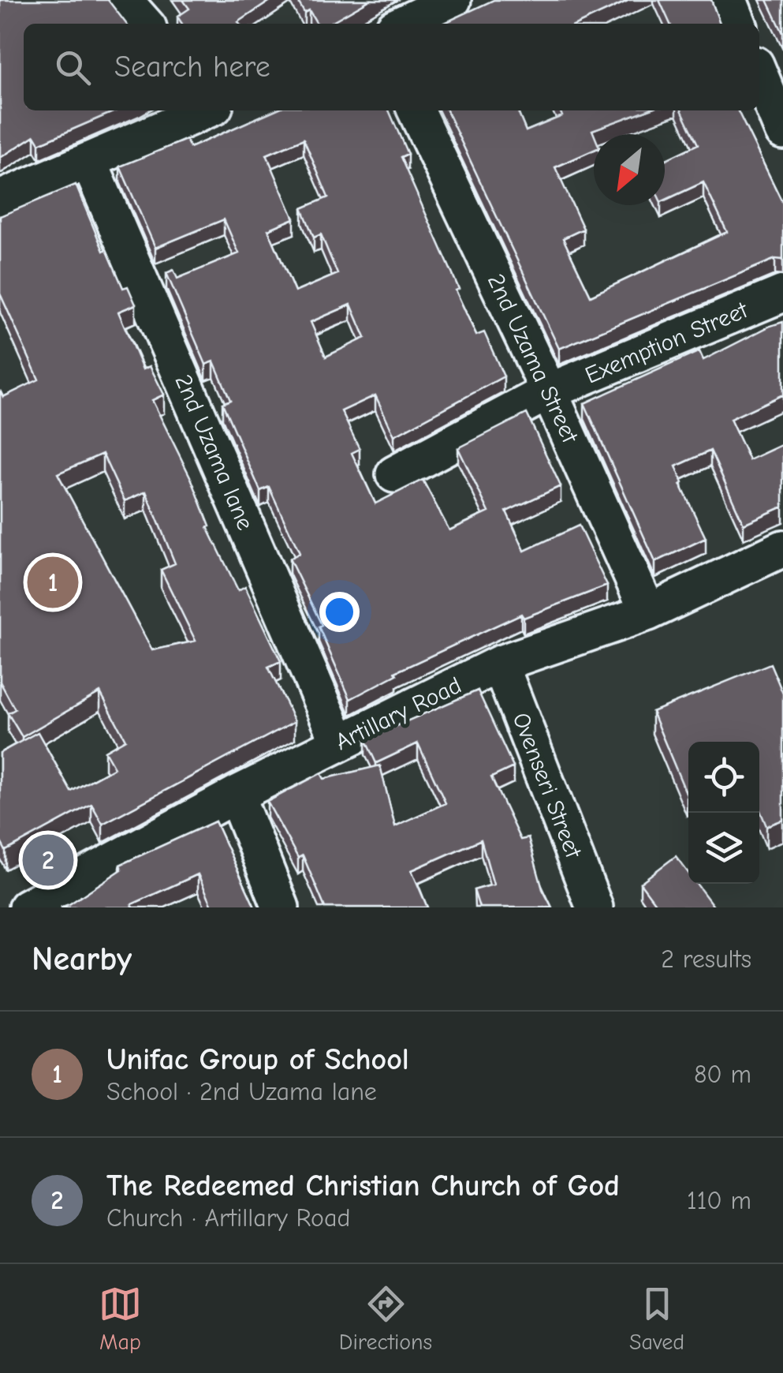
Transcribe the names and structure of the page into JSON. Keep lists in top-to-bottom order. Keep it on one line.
{"streets":{"street":["Exemption Street","2nd Uzama Street","2nd Uzama lane","Artillary Road","Ovenseri Street"]},"crossings":[["Exemption Street","2nd Uzama Street"],["2nd Uzama Street","Artillary Road"],["2nd Uzama lane","Artillary Road"],["Artillary Road","Ovenseri Street"]],"north":"bottom left","page":{"search":"Search here","pins":["1","2"],"heading":["Nearby","2 results"],"list":[{"mark":"1","name":"Unifac Group of School","note":"School · 2nd Uzama lane","value":"80 m"},{"mark":"2","name":"The Redeemed Christian Church of God","note":"Church · Artillary Road","value":"110 m"}],"nav":["Map","Directions","Saved"]}}
